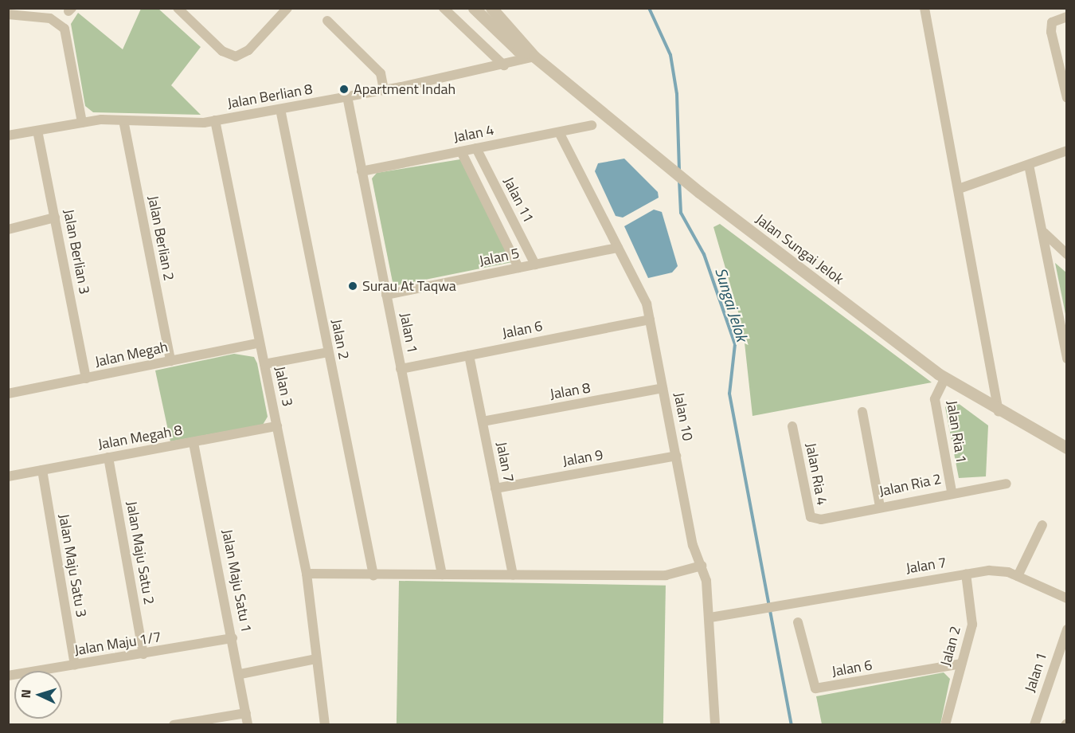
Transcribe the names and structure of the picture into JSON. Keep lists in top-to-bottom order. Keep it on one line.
{"streets":{"street":["Jalan Berlian 8","Jalan 4","Jalan 11","Jalan Berlian 2","Jalan Sungai Jelok","Jalan Berlian 3","Jalan 5","Jalan 6","Jalan 1","Jalan 2","Jalan Megah","Jalan 3","Jalan 8","Jalan 10","Jalan Ria 1","Jalan Megah 8","Jalan 9","Jalan 7","Jalan Ria 4","Jalan Ria 2","Jalan Maju Satu 2","Jalan Maju Satu 3","Jalan Maju Satu 1","Jalan Maju 1/7"]},"crossings":[["Jalan Berlian 8","Jalan Berlian 2"],["Jalan Berlian 8","Jalan Sungai Jelok"],["Jalan Berlian 8","Jalan Berlian 3"],["Jalan Berlian 8","Jalan 1"],["Jalan Berlian 8","Jalan 2"],["Jalan Berlian 8","Jalan 3"],["Jalan 4","Jalan 11"],["Jalan 4","Jalan 1"],["Jalan 4","Jalan 10"],["Jalan 11","Jalan 5"],["Jalan Berlian 2","Jalan Megah"],["Jalan Sungai Jelok","Jalan Ria 1"],["Jalan Berlian 3","Jalan Megah"],["Jalan 5","Jalan 1"],["Jalan 5","Jalan 10"],["Jalan 6","Jalan 1"],["Jalan 6","Jalan 2"],["Jalan 6","Jalan 10"],["Jalan 6","Jalan 7"],["Jalan 2","Jalan 7"],["Jalan Megah","Jalan 3"],["Jalan 3","Jalan Megah 8"],["Jalan 8","Jalan 10"],["Jalan 8","Jalan 7"],["Jalan 10","Jalan 9"],["Jalan 10","Jalan 7"],["Jalan Ria 1","Jalan Ria 2"],["Jalan Megah 8","Jalan Maju Satu 2"],["Jalan Megah 8","Jalan Maju Satu 3"],["Jalan Megah 8","Jalan Maju Satu 1"],["Jalan 9","Jalan 7"],["Jalan Ria 4","Jalan Ria 2"],["Jalan Maju Satu 2","Jalan Maju 1/7"],["Jalan Maju Satu 3","Jalan Maju 1/7"],["Jalan Maju Satu 1","Jalan Maju 1/7"]],"water":["Sungai Jelok"],"places":["Apartment Indah","Surau At Taqwa"],"north":"left"}
